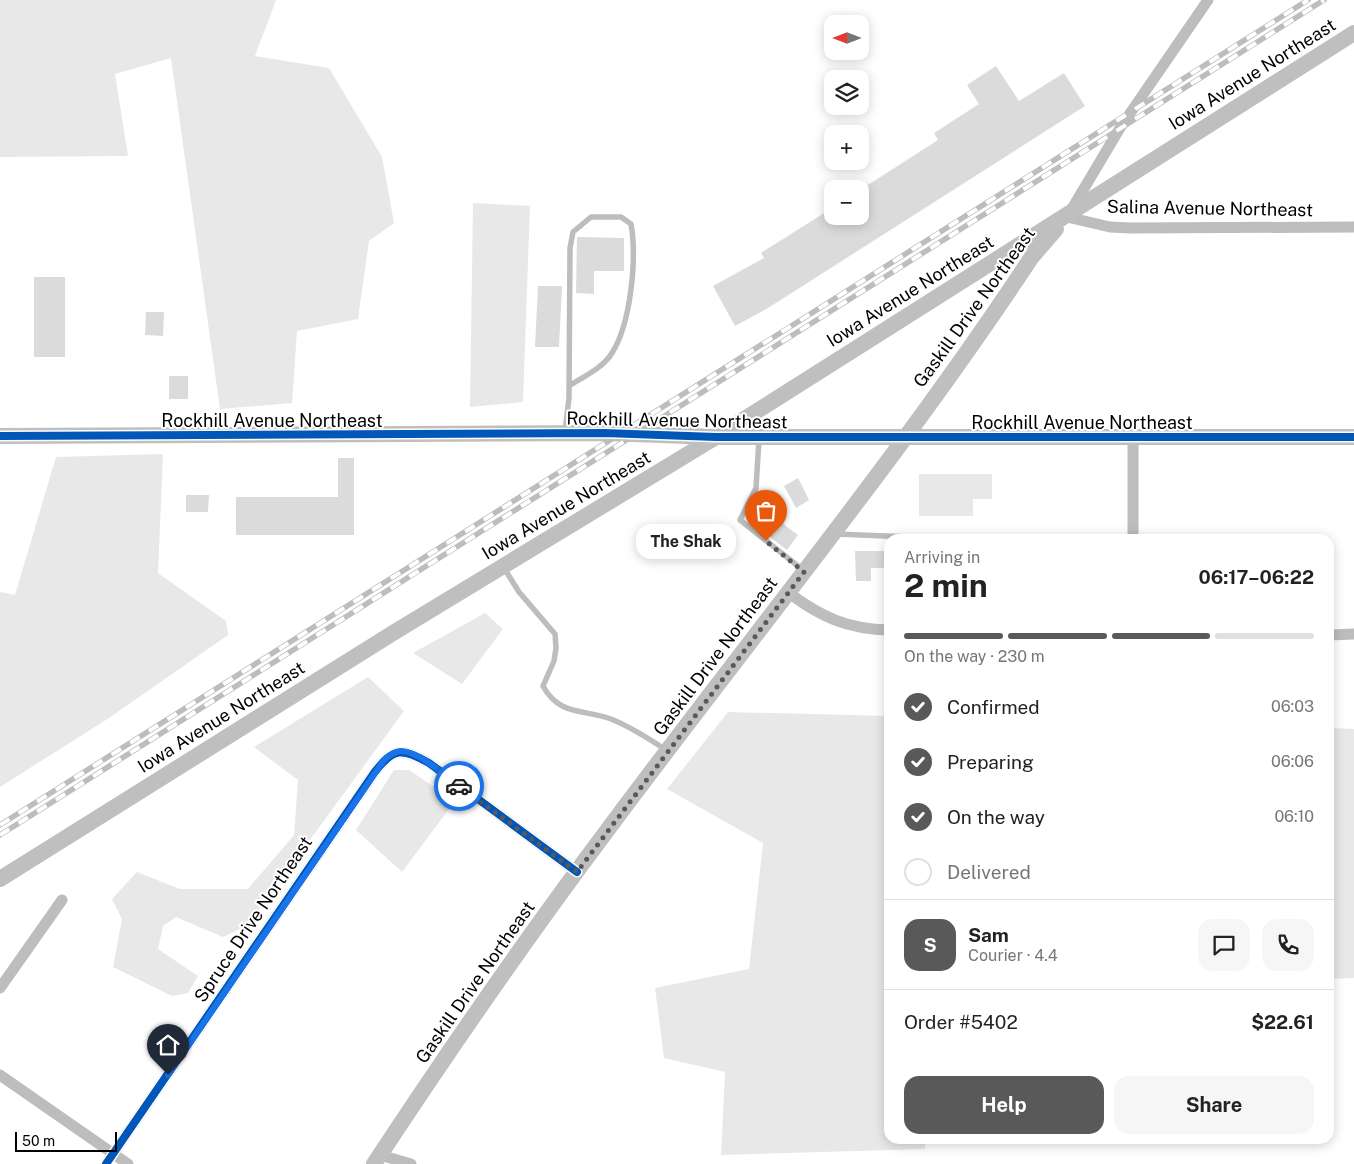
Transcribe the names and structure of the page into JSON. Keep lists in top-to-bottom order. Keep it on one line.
{"streets":{"main road":["Iowa Avenue Northeast","Gaskill Drive Northeast","Rockhill Avenue Northeast"],"street":["Salina Avenue Northeast","Spruce Drive Northeast"]},"crossings":[["Iowa Avenue Northeast","Salina Avenue Northeast"],["Iowa Avenue Northeast","Gaskill Drive Northeast"],["Iowa Avenue Northeast","Rockhill Avenue Northeast"],["Salina Avenue Northeast","Gaskill Drive Northeast"],["Gaskill Drive Northeast","Rockhill Avenue Northeast"],["Gaskill Drive Northeast","Spruce Drive Northeast"]],"places":["The Shak"],"scale_bar":"50 m","north":"left","page":{"map_buttons":["+","−"],"bubble":"The Shak","heading":["2 min","Arriving in","06:17–06:22"],"panel":["Sam","Courier · 4.4","Order #5402","$22.61"],"bar":"On the way · 230 m","list":[["Confirmed","06:03"],["Preparing","06:06"],["On the way","06:10"],"Delivered"],"round":"S","buttons":["Help","Share"],"scale":"50 m"}}
